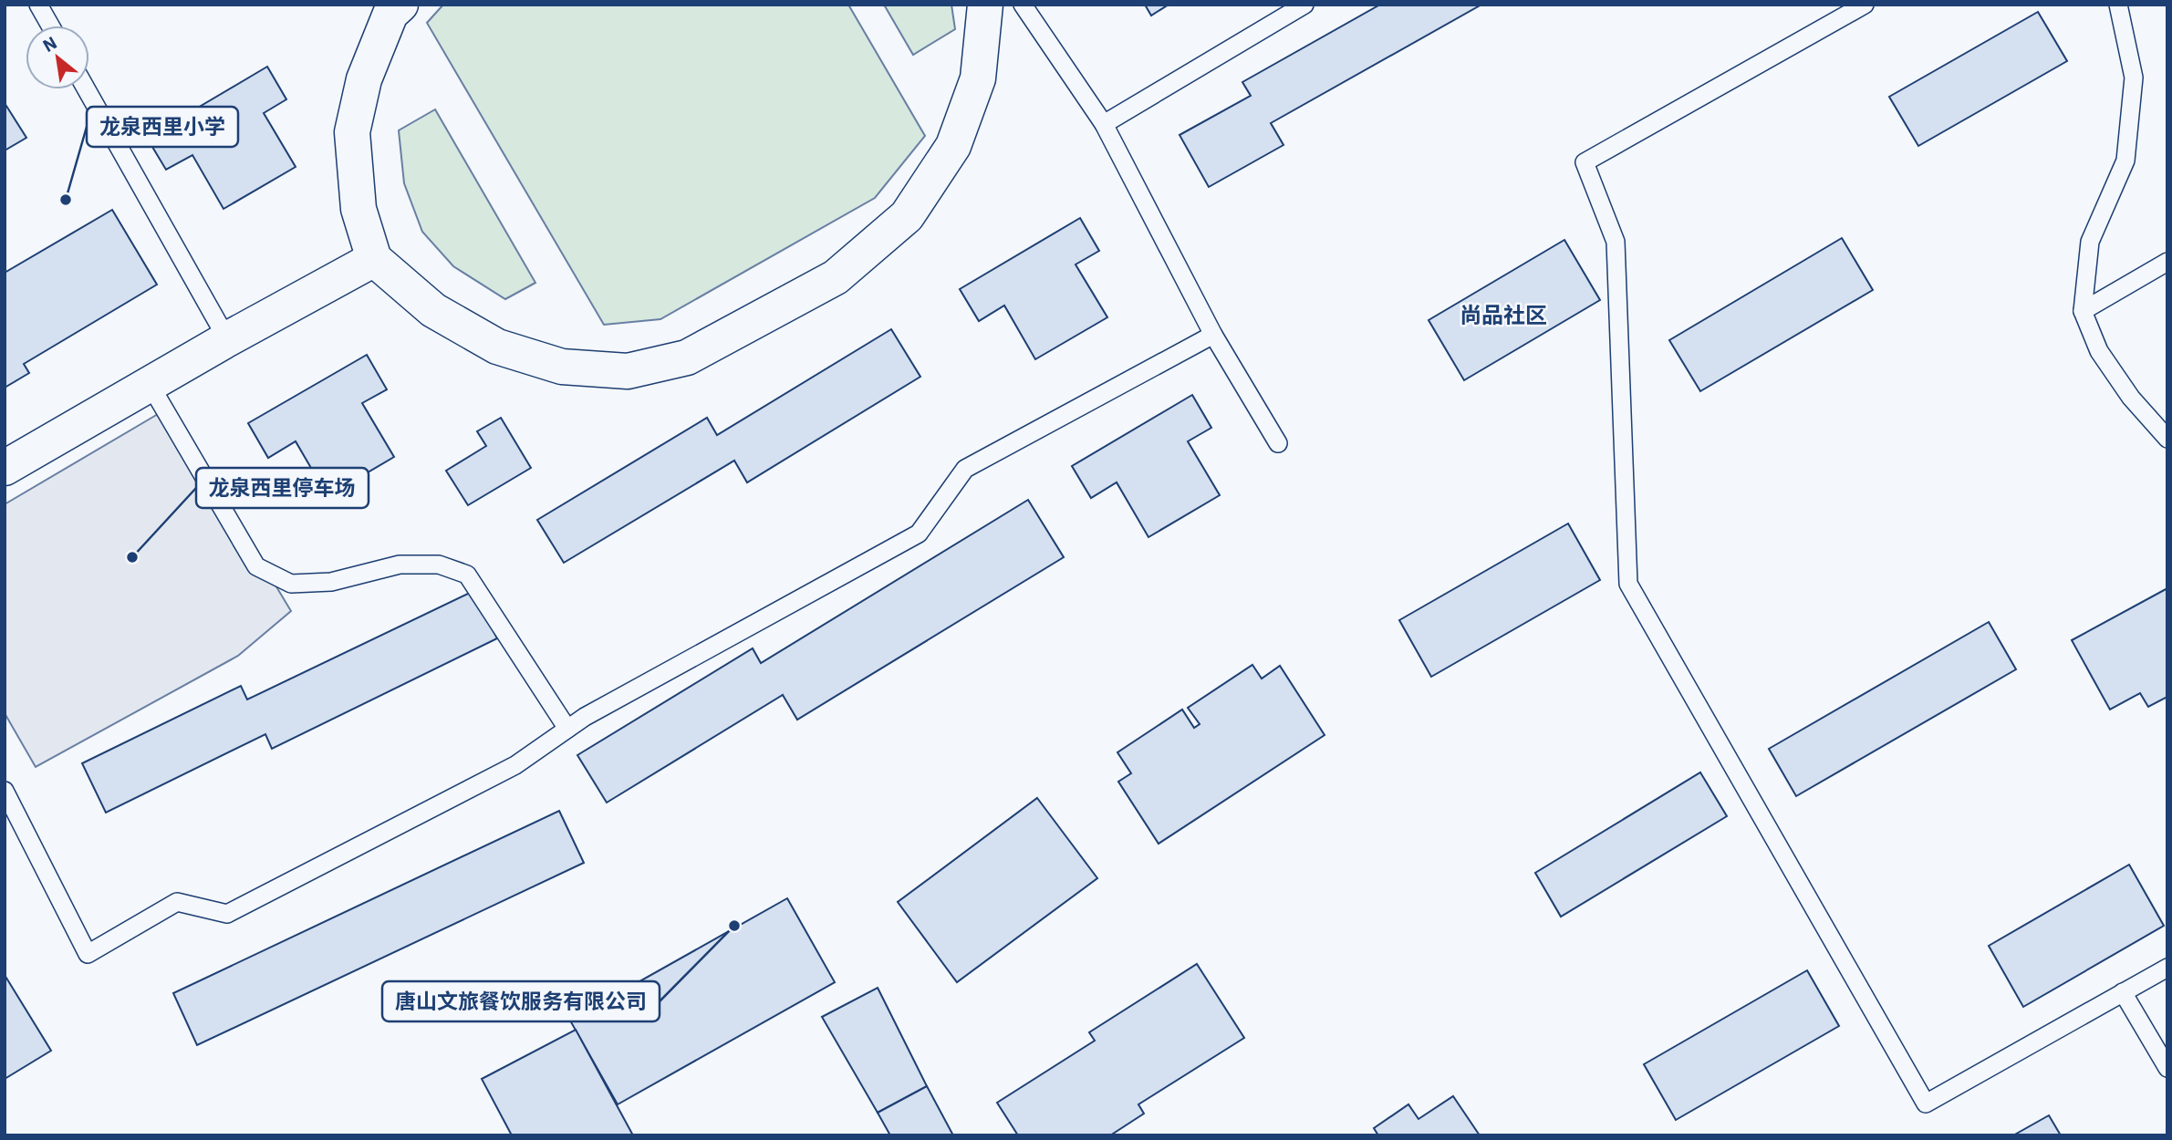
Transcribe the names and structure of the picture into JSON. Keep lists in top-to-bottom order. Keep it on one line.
{"districts":["尚品社区"],"places":["龙泉西里小学","龙泉西里停车场","唐山文旅餐饮服务有限公司"],"north":"top left"}
